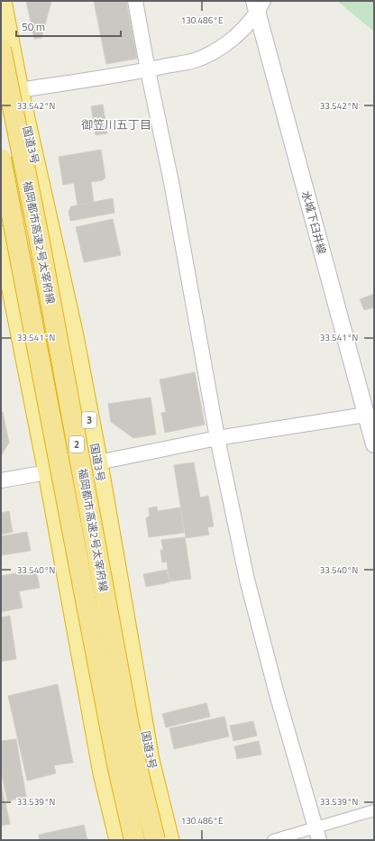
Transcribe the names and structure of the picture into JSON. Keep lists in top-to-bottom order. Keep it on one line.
{"streets":{"highway":["国道3号","福岡都市高速2号太宰府線","3","2"],"main road":["水城下臼井線"]},"districts":["御笠川五丁目"],"scale_bar":"50 m","coordinates":["130.486°E","33.542°N","33.541°N","33.540°N","33.539°N"]}
